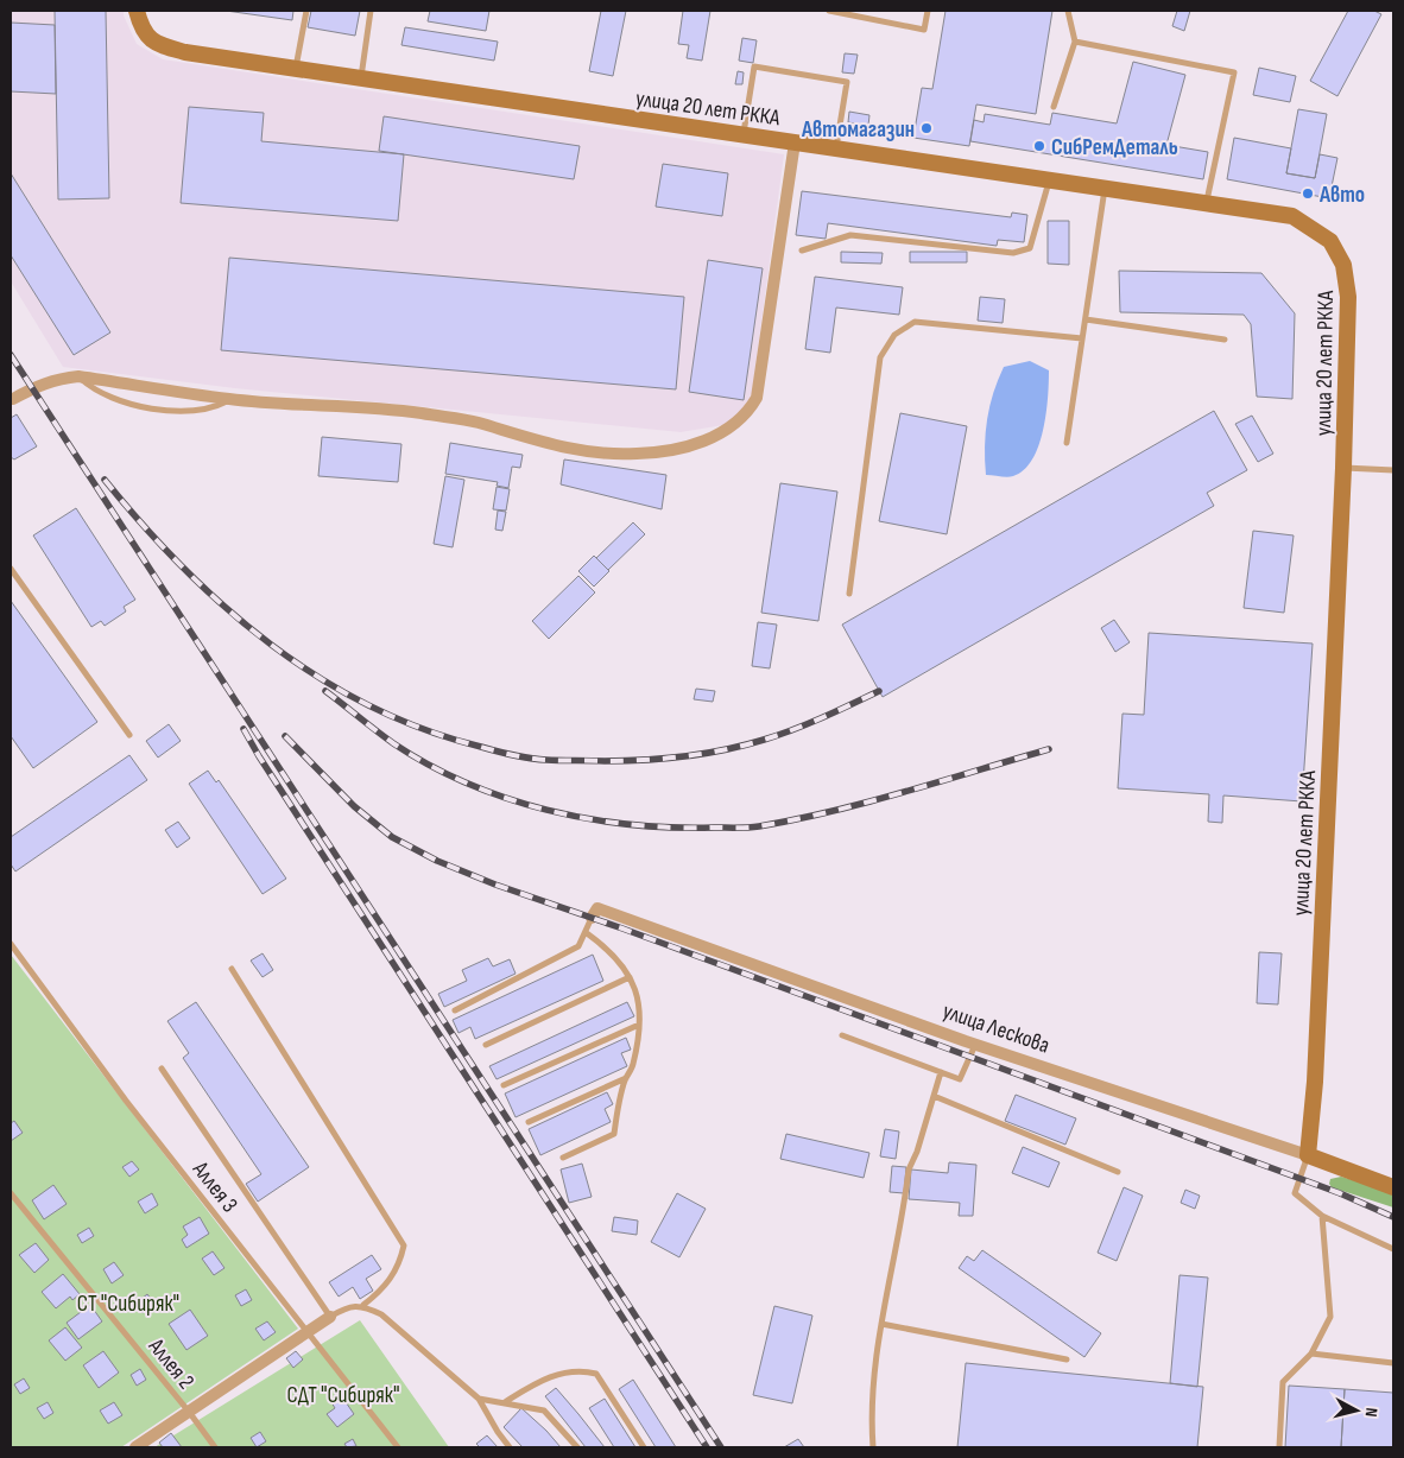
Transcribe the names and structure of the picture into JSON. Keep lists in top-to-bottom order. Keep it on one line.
{"streets":{"main road":["улица 20 лет РККА","улица Лескова"],"lane":["Аллея 3","Аллея 2"]},"crossings":[["улица 20 лет РККА","улица Лескова"]],"parks":["СТ \"Сибиряк\"","СДТ \"Сибиряк\""],"places":["Автомагазин","СибРемДеталь","Авто"],"north":"right"}
